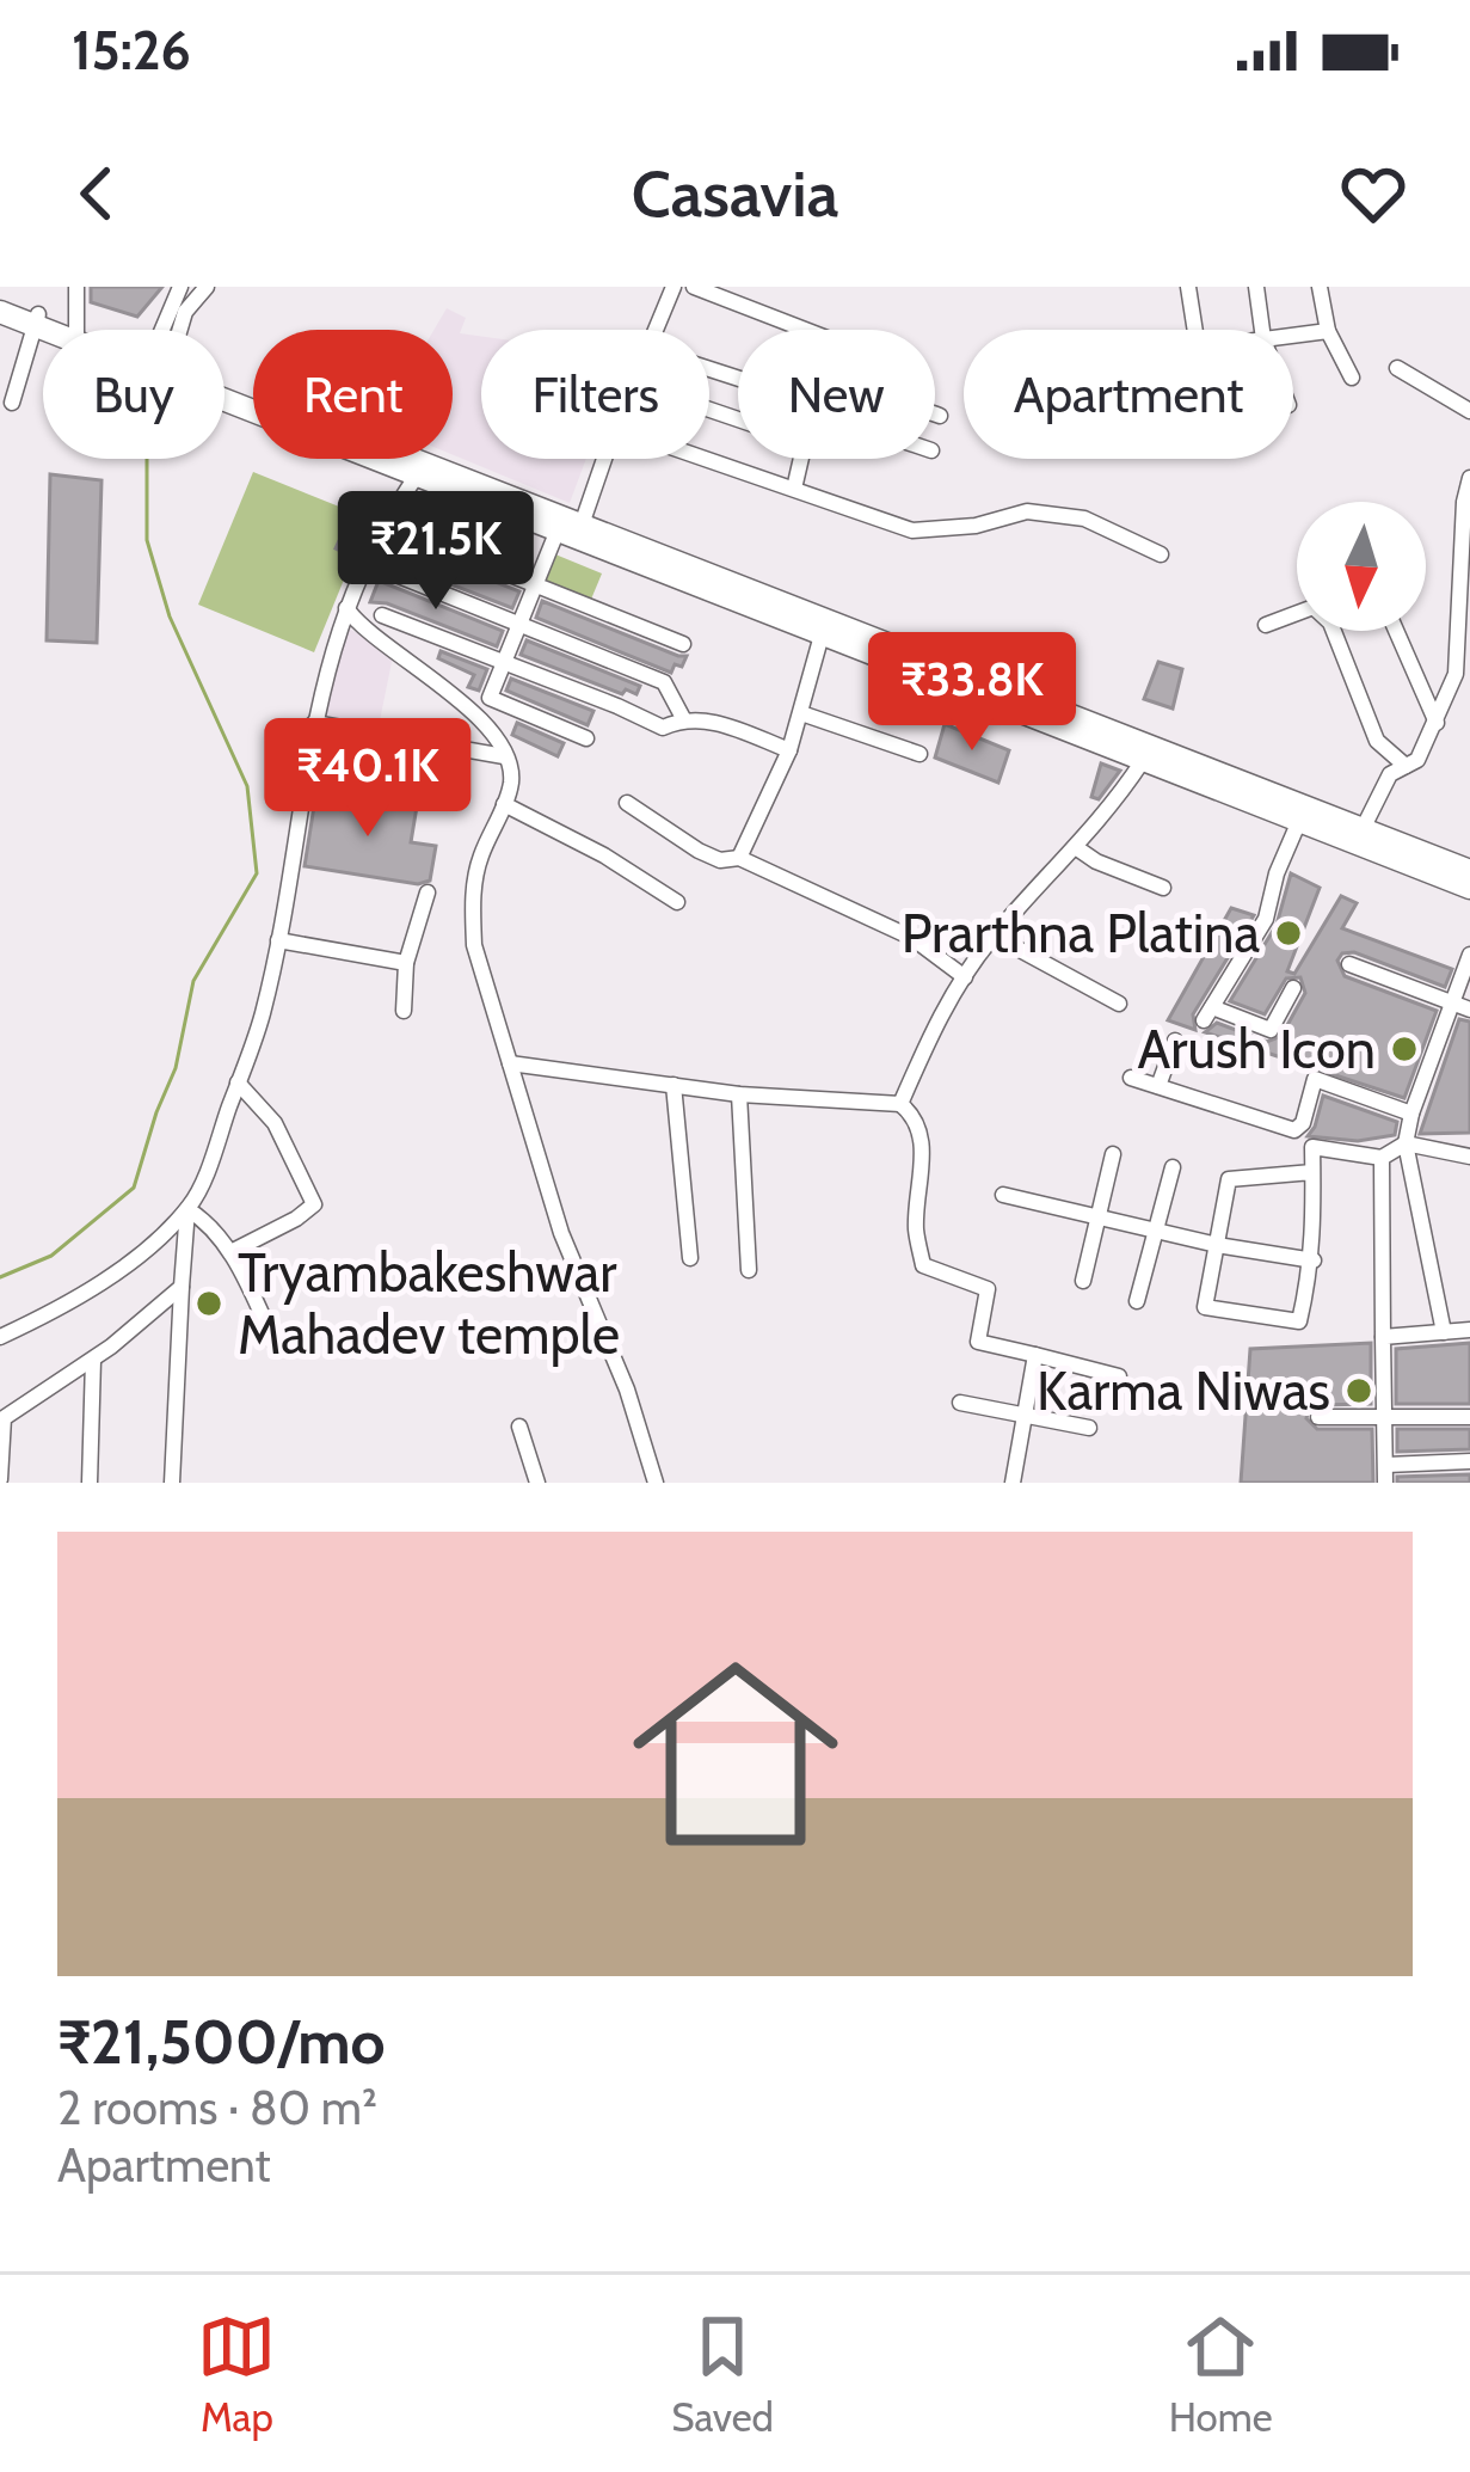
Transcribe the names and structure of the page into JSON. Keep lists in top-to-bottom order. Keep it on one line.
{"places":["Prarthna Platina","Arush Icon","Tryambakeshwar Mahadev temple","Karma Niwas"],"north":"bottom","page":{"status":"15:26","header":"Casavia","chip":["Buy","Rent","Filters","New","Apartment"],"price":["₹21.5K","₹33.8K","₹40.1K"],"list":[{"name":"₹21,500/mo","note":"2 rooms · 80 m² · Apartment"}],"tabs":["Map","Saved","Home"]}}
